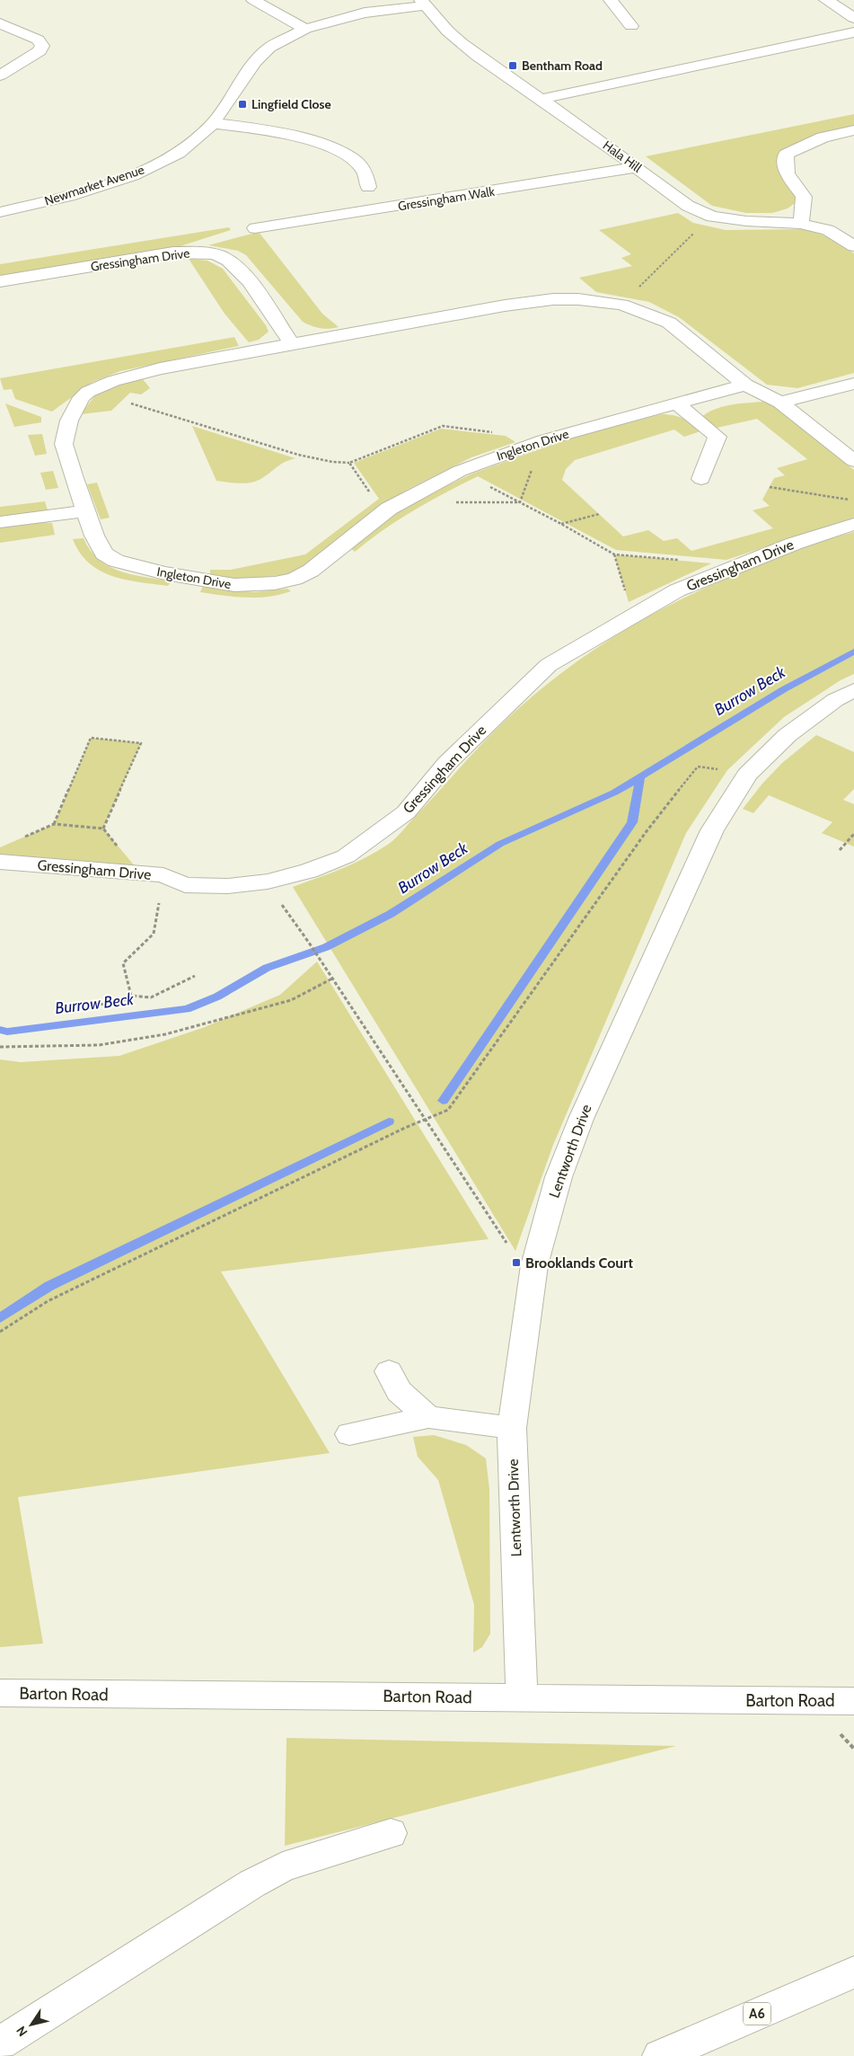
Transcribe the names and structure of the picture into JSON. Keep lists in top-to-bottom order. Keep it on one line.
{"streets":{"street":["Hala Hill","Newmarket Avenue","Gressingham Walk","Gressingham Drive","Ingleton Drive","Lentworth Drive","Barton Road","A6"]},"crossings":[["Hala Hill","Newmarket Avenue"],["Hala Hill","Gressingham Walk"],["Gressingham Drive","Ingleton Drive"],["Lentworth Drive","Barton Road"]],"water":["Burrow Beck"],"places":{"transit":["Bentham Road","Lingfield Close","Brooklands Court"]},"north":"bottom left"}
